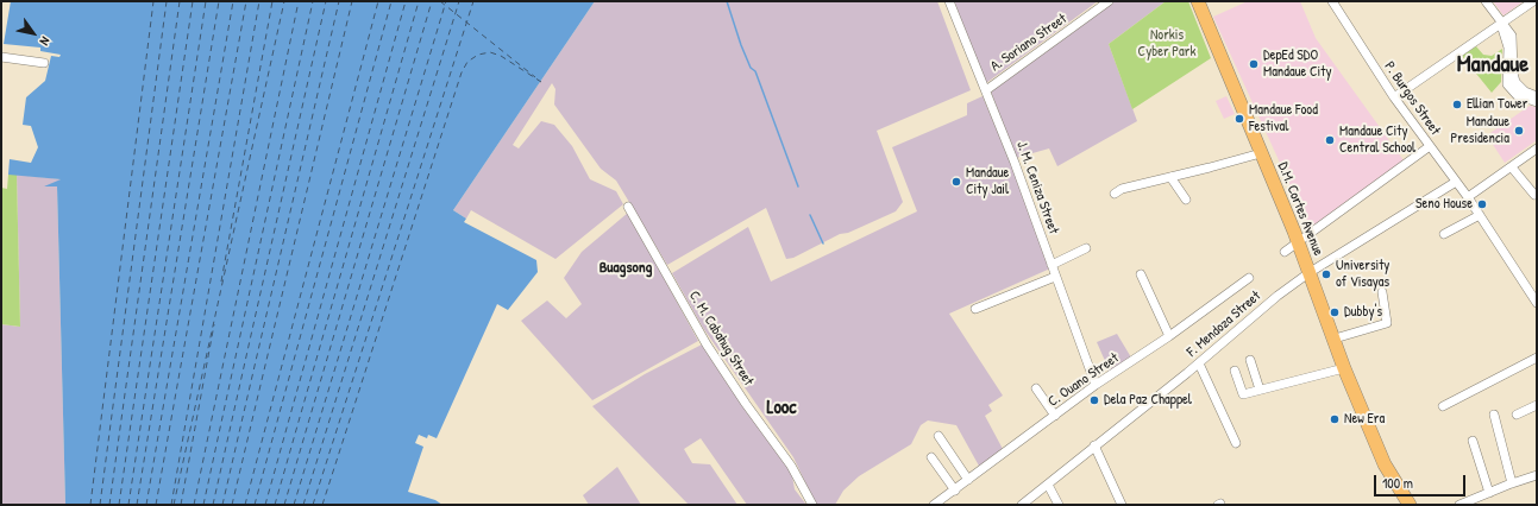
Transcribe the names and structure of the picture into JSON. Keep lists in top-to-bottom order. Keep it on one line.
{"streets":{"highway":["D.M. Cortes Avenue"],"street":["A. Soriano Street","P. Burgos Street","J. M. Ceniza Street","F. Mendoza Street","C. M. Cabahug Street","C. Ouano Street"]},"crossings":[["A. Soriano Street","J. M. Ceniza Street"],["P. Burgos Street","F. Mendoza Street"],["J. M. Ceniza Street","C. Ouano Street"],["D.M. Cortes Avenue","F. Mendoza Street"]],"districts":["Mandaue","Buagsong","Looc"],"parks":["Norkis Cyber Park"],"places":["DepEd SDO Mandaue City","Ellian Tower","Mandaue Food Festival","Mandaue Presidencia","Mandaue City Central School","Mandaue City Jail","Seno House","University of Visayas","Dubby's","Dela Paz Chappel","New Era"],"scale_bar":"100 m","north":"bottom right"}
